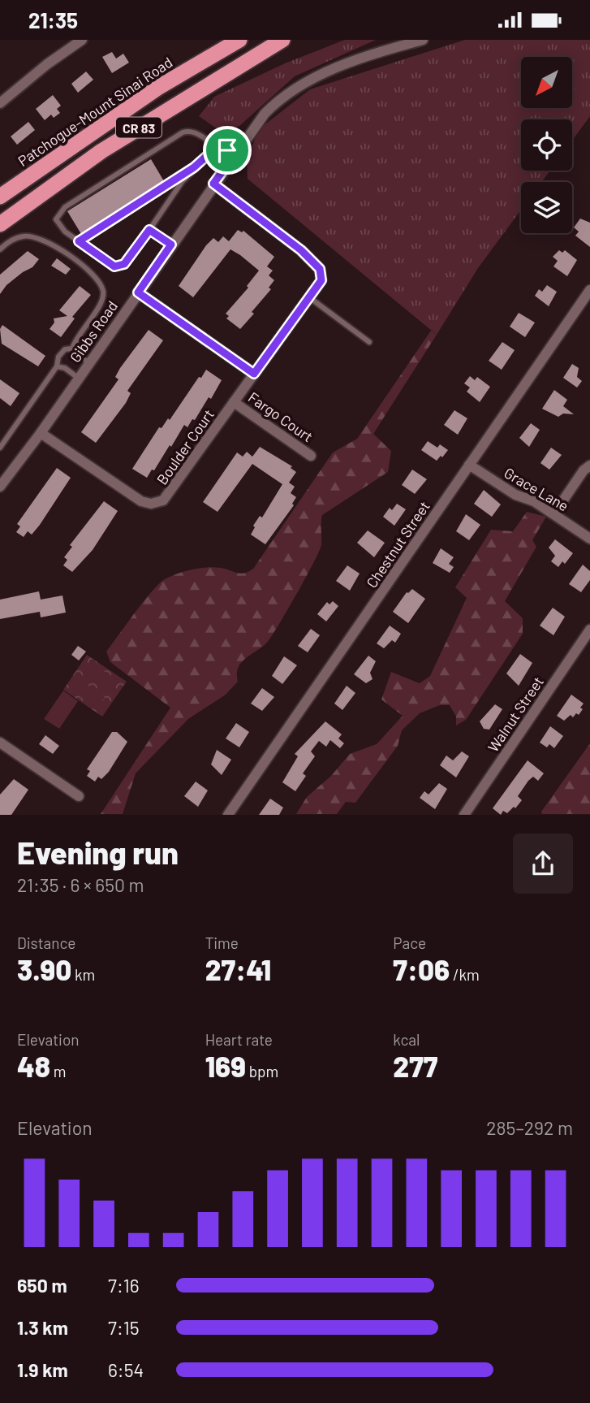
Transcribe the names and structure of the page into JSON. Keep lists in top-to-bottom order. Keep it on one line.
{"streets":{"highway":["Patchogue-Mount Sinai Road","CR 83"],"street":["Gibbs Road","Fargo Court","Boulder Court","Grace Lane","Chestnut Street","Walnut Street"]},"crossings":[["Gibbs Road","Boulder Court"],["Fargo Court","Boulder Court"],["Grace Lane","Chestnut Street"]],"north":"bottom left","page":{"status":"21:35","heading":["Evening run","21:35 · 6 × 650 m"],"stats":[["Distance","3.90 km"],["Time","27:41"],["Pace","7:06 /km"],["Elevation","48 m"],["Heart rate","169 bpm"],["kcal","277"]],"chart":["Elevation","285–292 m"],"list":[{"name":"650 m","note":"7:16"},{"name":"1.3 km","note":"7:15"},{"name":"1.9 km","note":"6:54"}]}}
